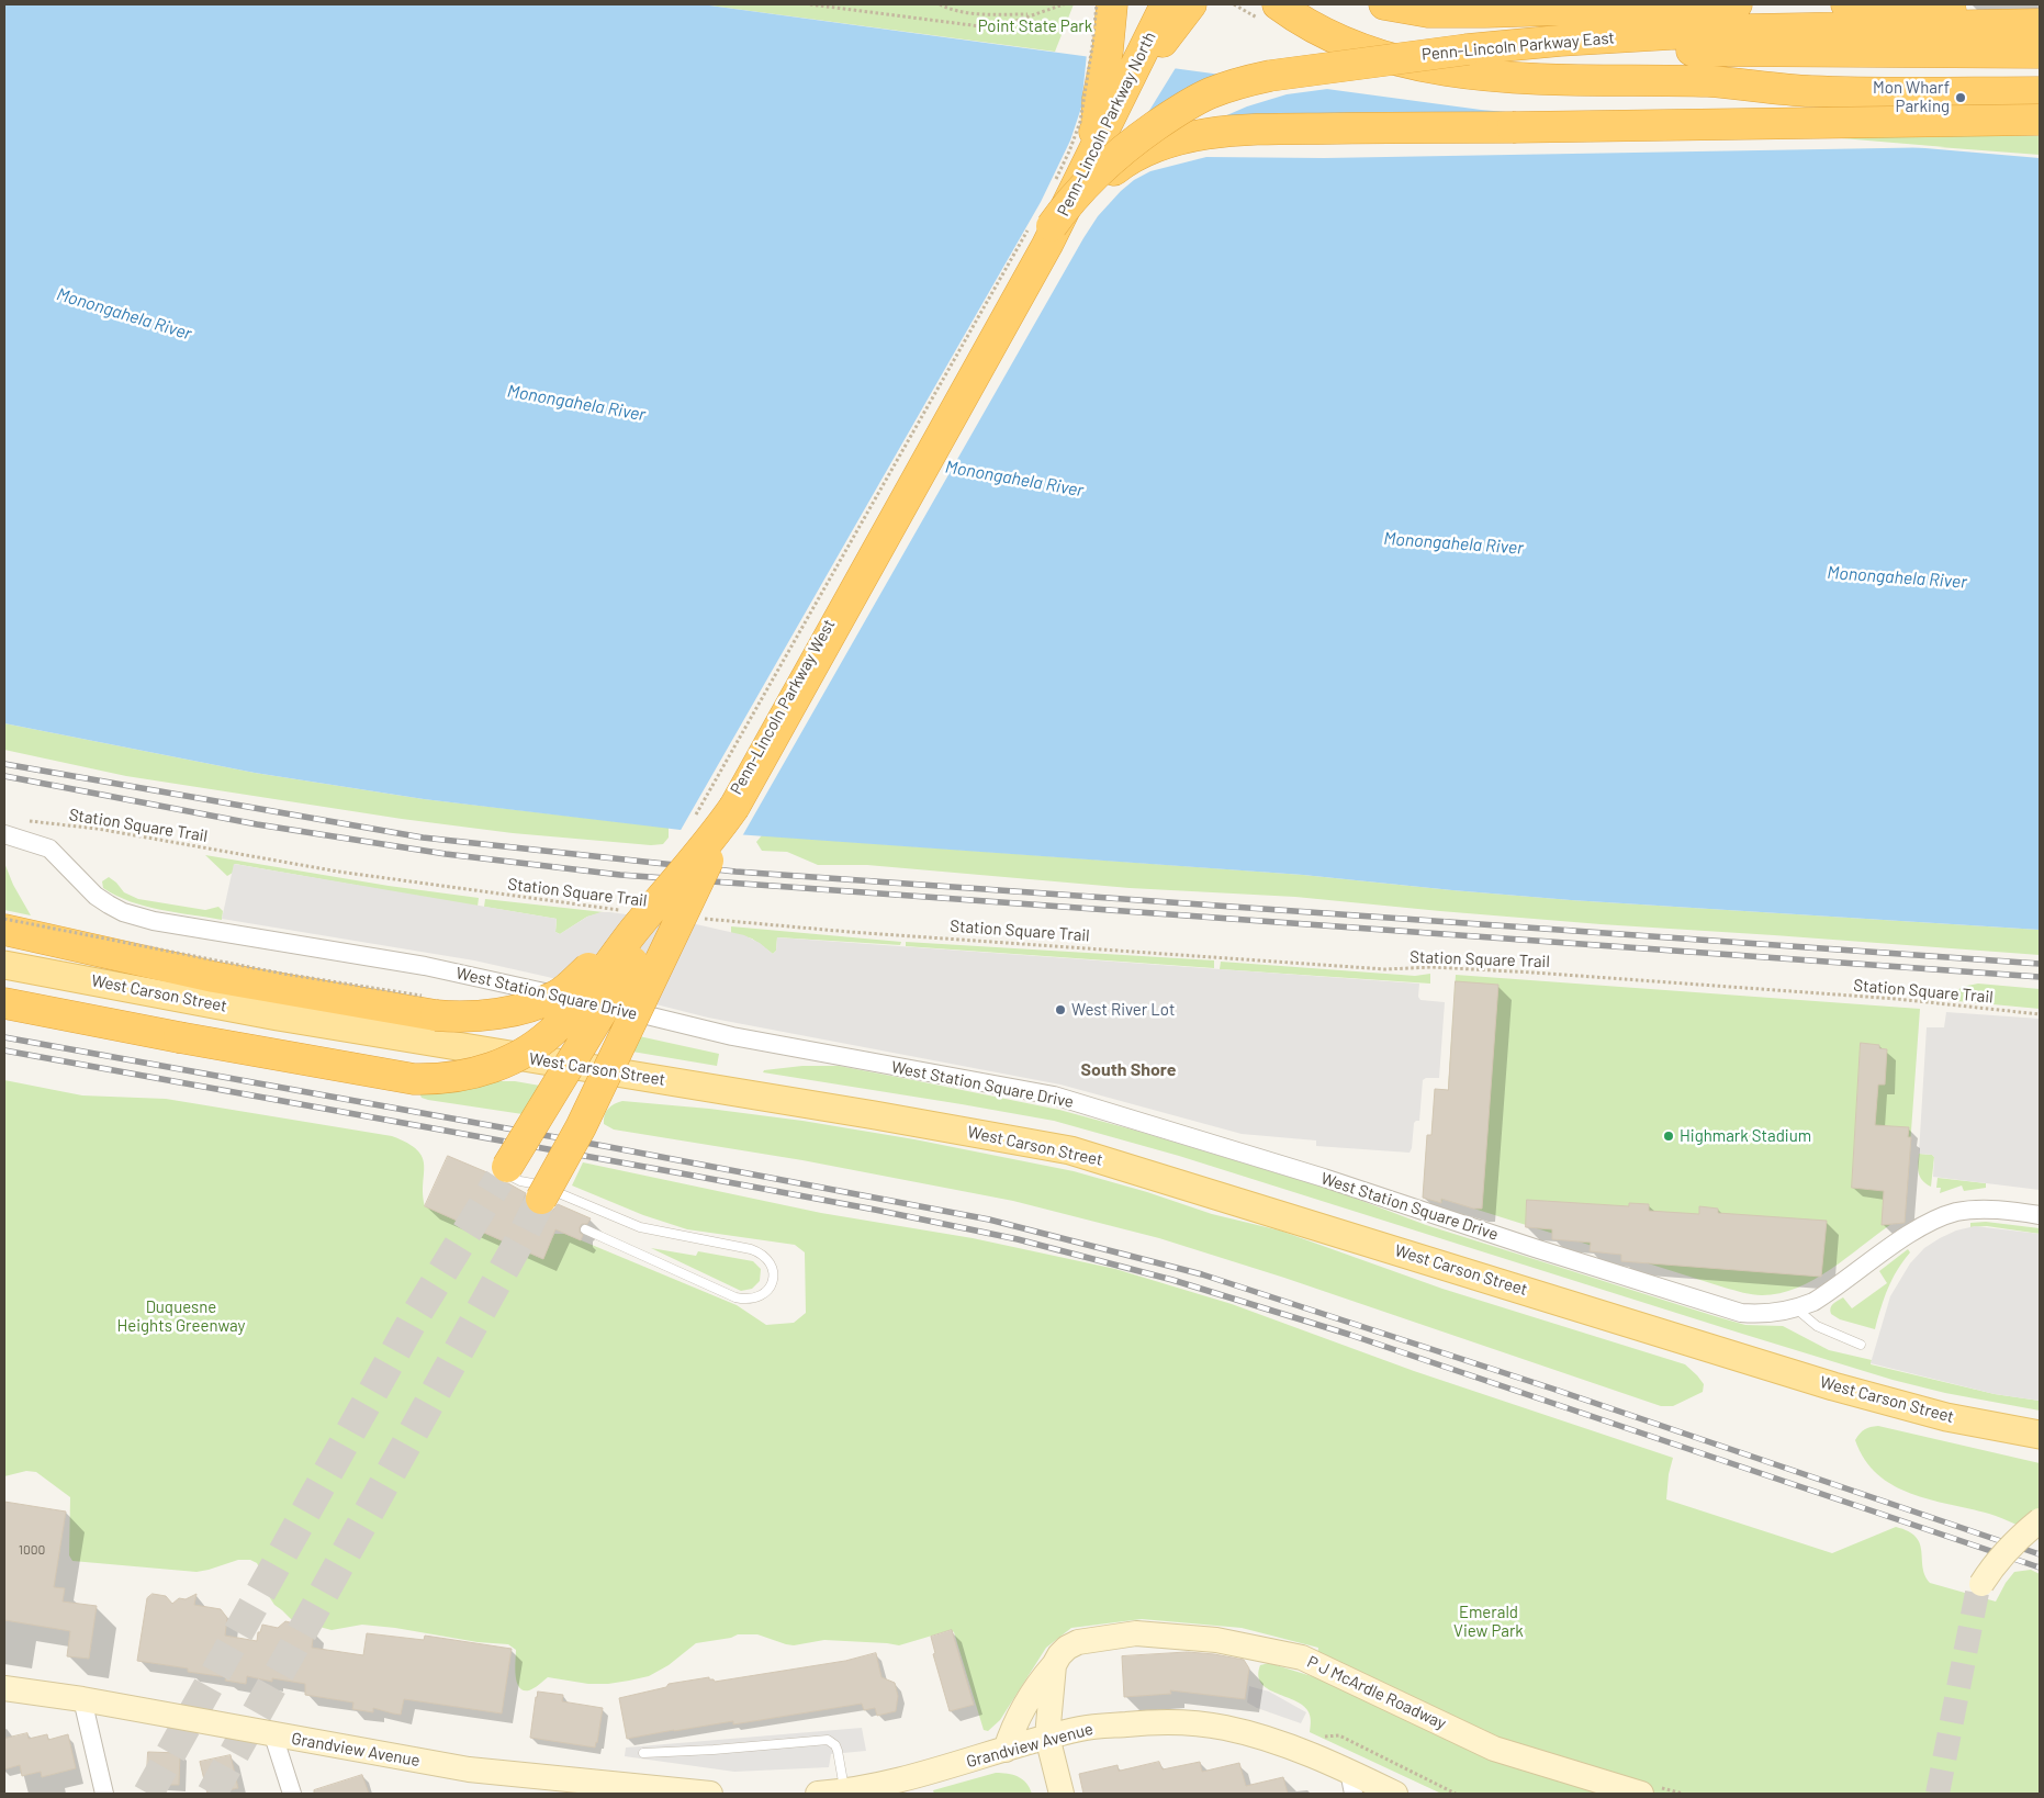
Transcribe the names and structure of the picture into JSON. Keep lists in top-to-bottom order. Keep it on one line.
{"streets":{"highway":["Penn-Lincoln Parkway East","Penn-Lincoln Parkway North","Penn-Lincoln Parkway West"],"main road":["West Carson Street"],"street":["West Station Square Drive","P J McArdle Roadway","Grandview Avenue"],"path":["Station Square Trail"]},"crossings":[["Penn-Lincoln Parkway East","Penn-Lincoln Parkway North"],["Penn-Lincoln Parkway East","Penn-Lincoln Parkway West"],["Penn-Lincoln Parkway North","Penn-Lincoln Parkway West"],["P J McArdle Roadway","Grandview Avenue"]],"districts":["South Shore"],"water":["Monongahela River"],"parks":["Point State Park","Duquesne Heights Greenway","Emerald View Park"],"places":["Mon Wharf Parking","West River Lot","Highmark Stadium"],"house_numbers":["1000"]}
